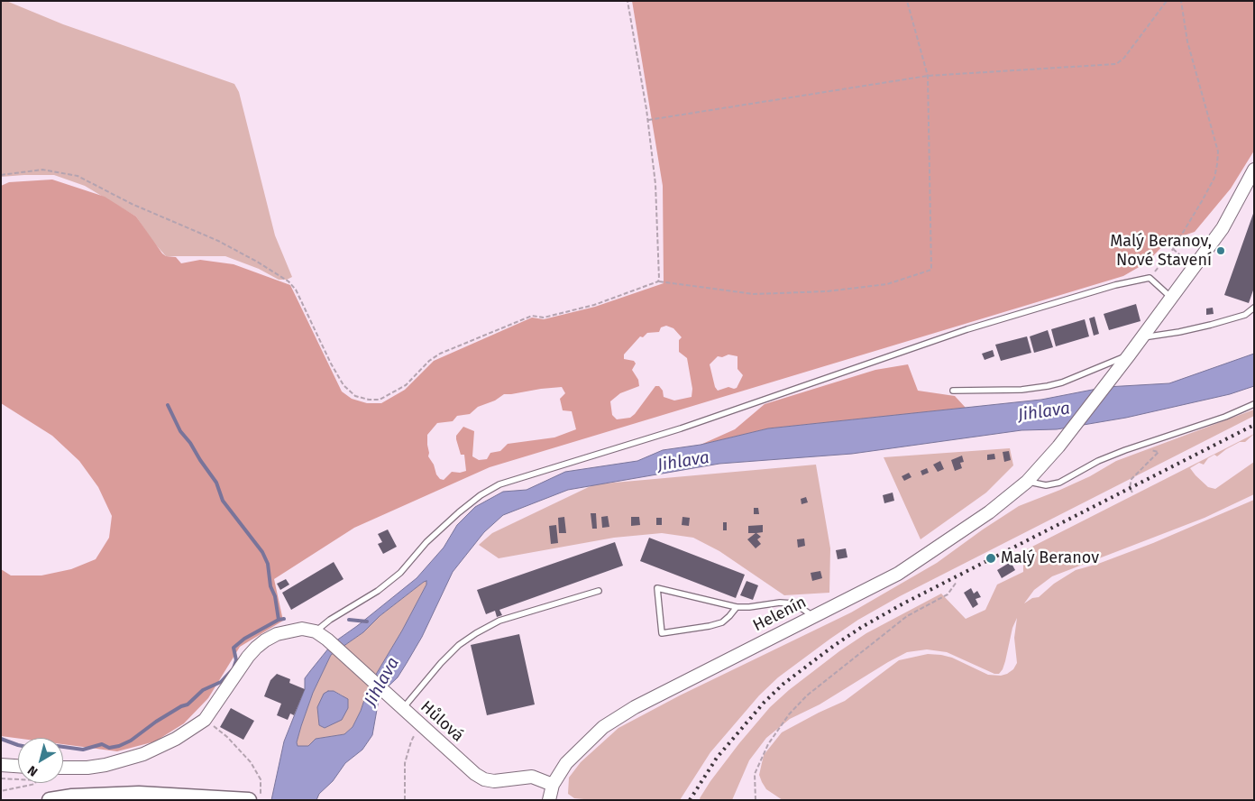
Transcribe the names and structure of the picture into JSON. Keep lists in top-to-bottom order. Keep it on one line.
{"streets":{"street":["Helenín","Hůlová"]},"crossings":[["Helenín","Hůlová"]],"water":["Jihlava"],"places":["Malý Beranov, Nové Stavení","Malý Beranov"],"north":"bottom left"}
